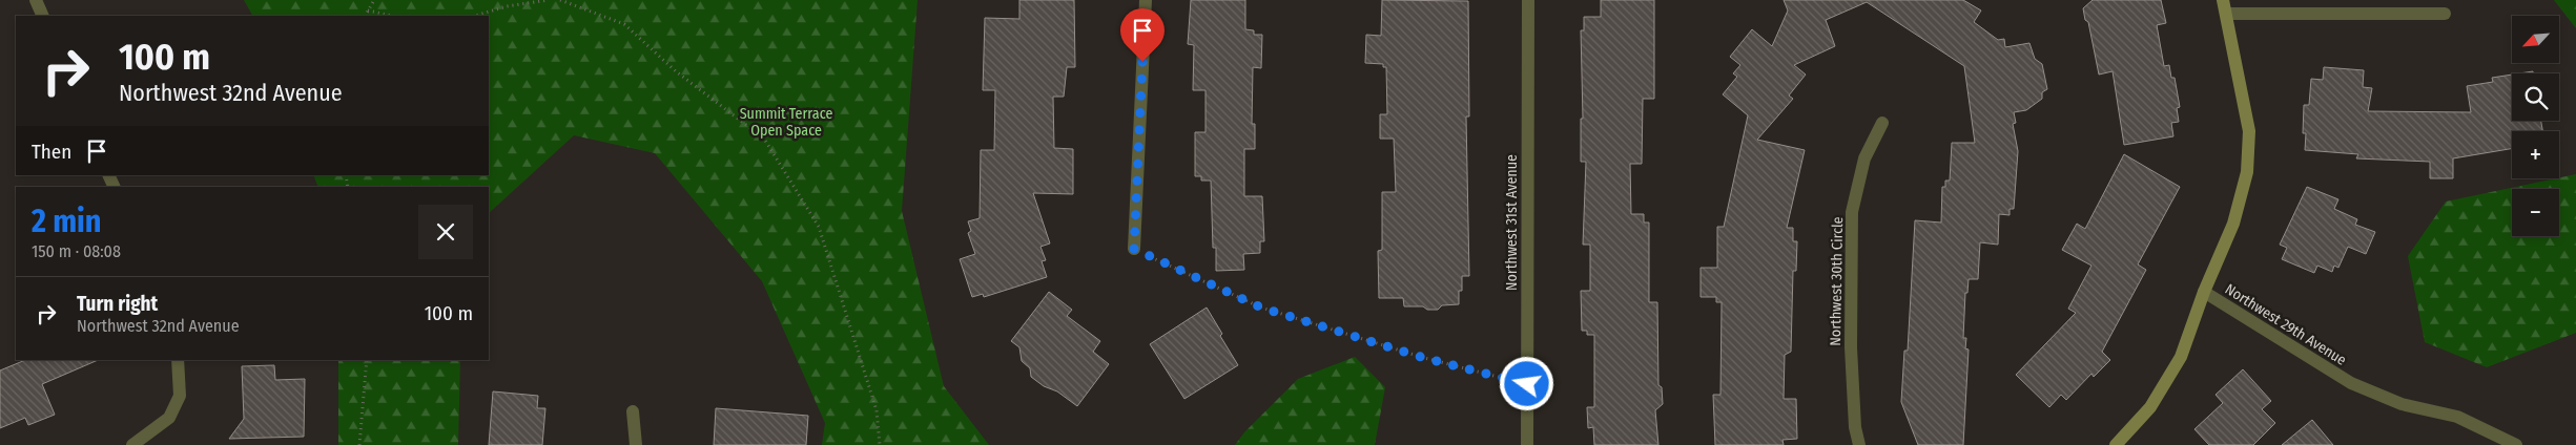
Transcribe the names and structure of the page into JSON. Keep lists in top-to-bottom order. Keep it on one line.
{"streets":{"street":["Northwest 31st Avenue","Northwest 30th Circle","Northwest 29th Avenue"]},"parks":["Summit Terrace Open Space"],"north":"bottom left","page":{"map_buttons":["+","−"],"turn":["100 m","Northwest 32nd Avenue"],"then":"Then","heading":["2 min","150 m · 08:08"],"list":[{"name":"Turn right","note":"Northwest 32nd Avenue","value":"100 m"}]}}
